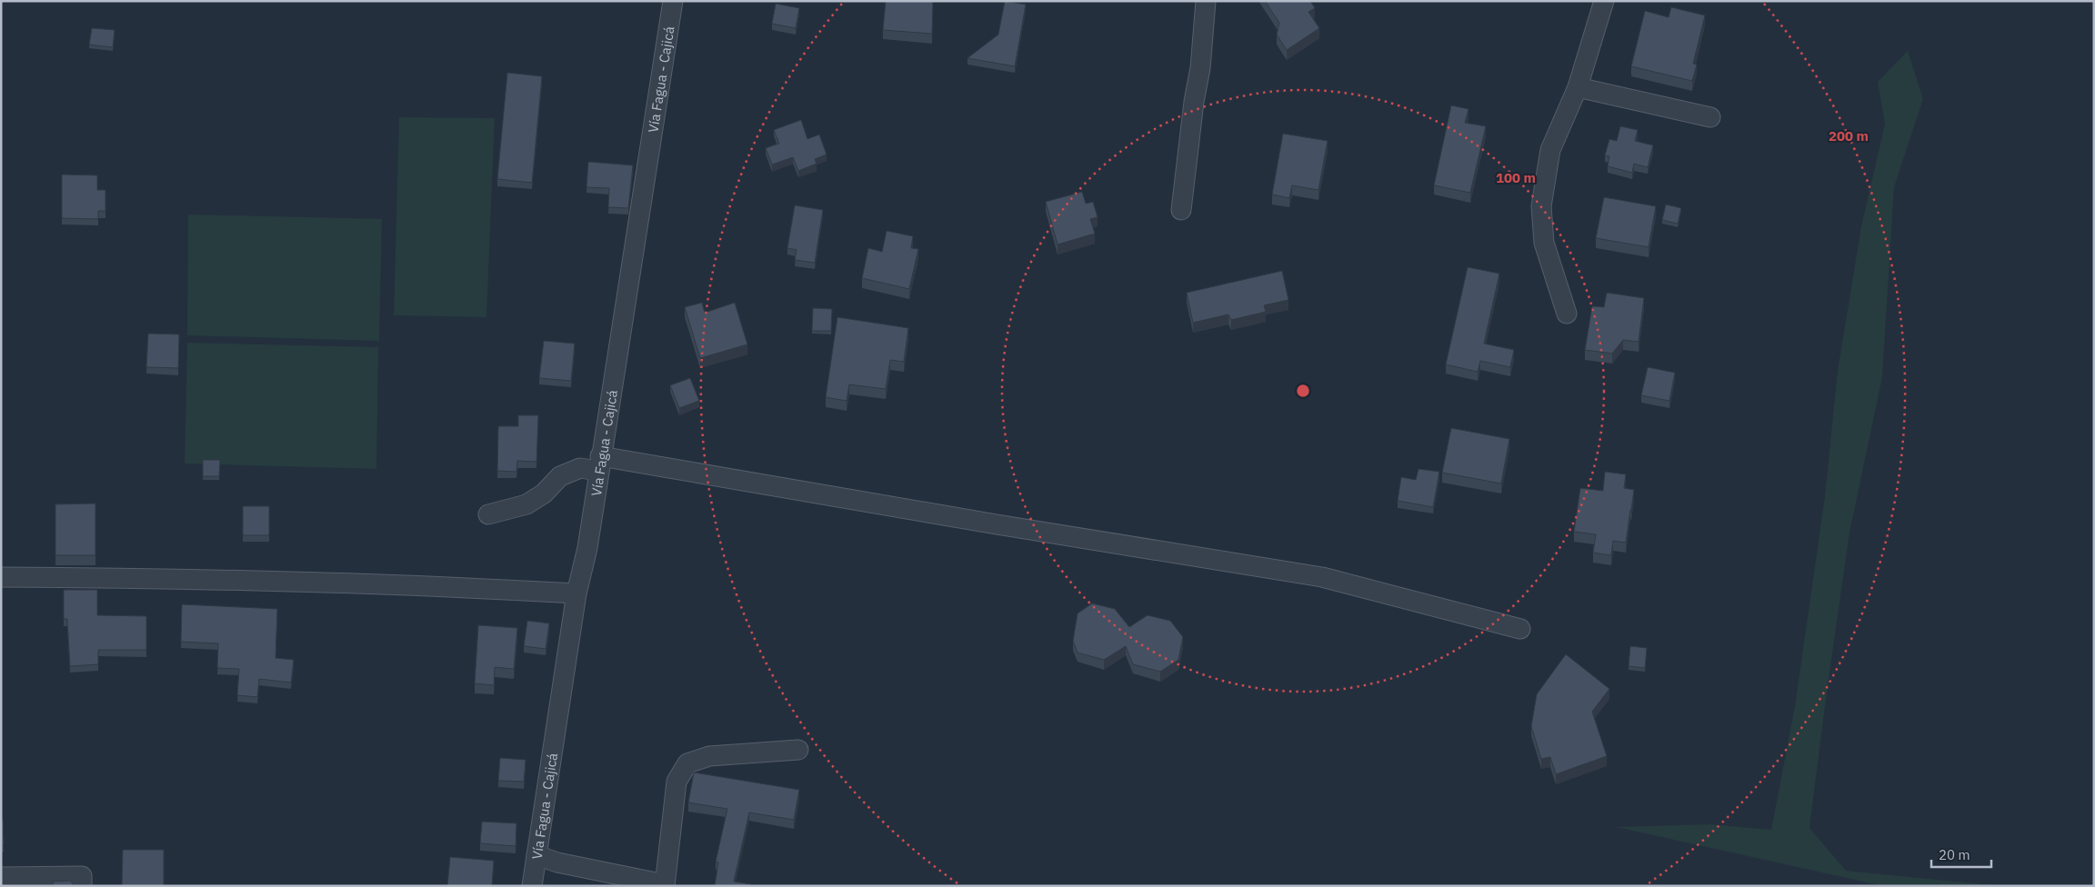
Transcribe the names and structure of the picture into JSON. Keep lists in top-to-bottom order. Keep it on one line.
{"streets":{"street":["Vía Fagua - Cajicá"]},"scale_bar":"20 m","rings":["200 m","100 m"]}
